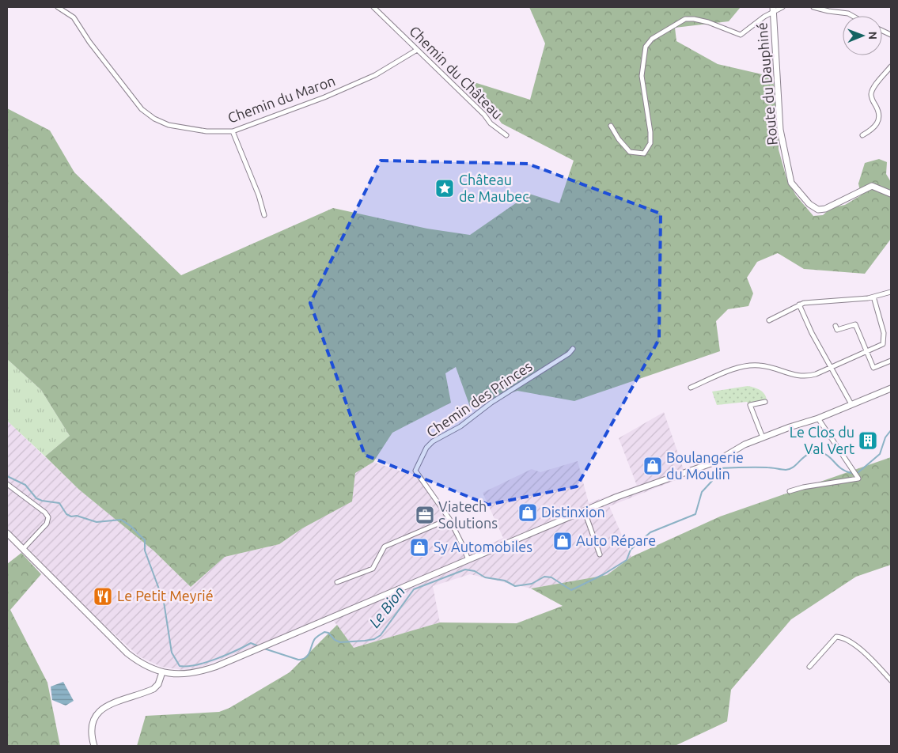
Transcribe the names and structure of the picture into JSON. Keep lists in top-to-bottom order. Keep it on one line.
{"streets":{"main road":["Route du Dauphiné"],"street":["Chemin du Château","Chemin du Maron","Chemin des Princes"]},"crossings":[["Chemin du Château","Chemin du Maron"]],"water":["Le Bion"],"places":{"place":["Château de Maubec"],"building":["Le Clos du Val Vert"],"shop":["Boulangerie du Moulin","Distinxion","Auto Répare","Sy Automobiles"],"office":["Viatech Solutions"],"restaurant":["Le Petit Meyrié"]},"north":"right"}
